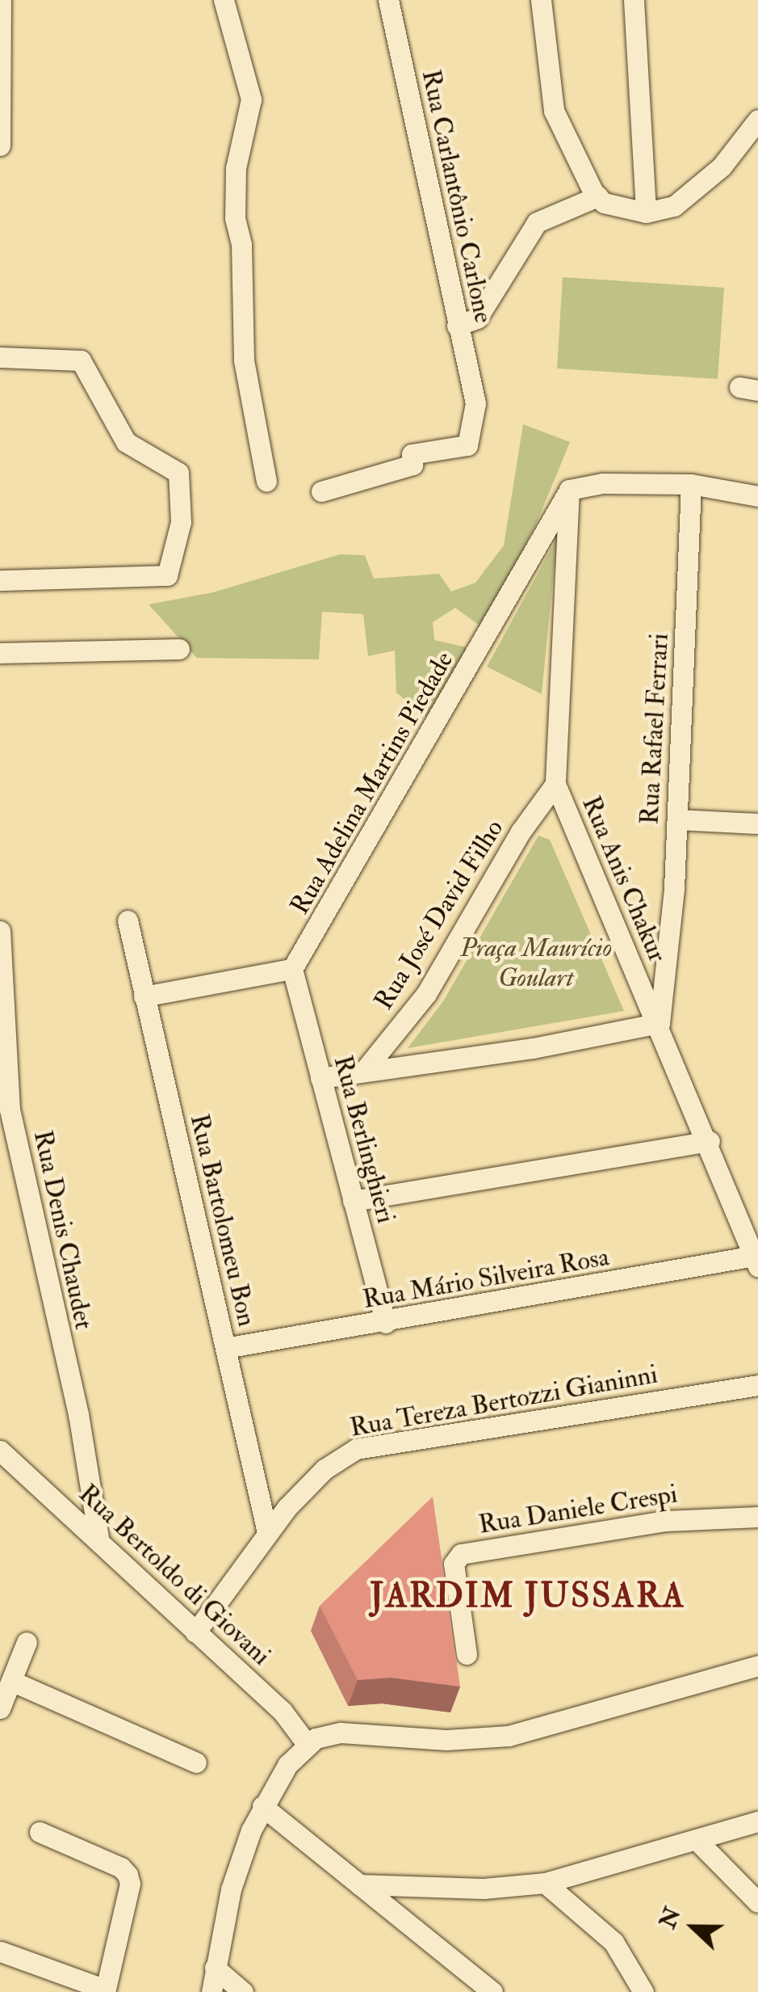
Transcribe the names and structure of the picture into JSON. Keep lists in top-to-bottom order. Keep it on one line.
{"streets":{"street":["Rua Carlantônio Carlone","Rua Rafael Ferrari","Rua Adelina Martins Piedade","Rua Anis Chakur","Rua José David Filho","Rua Berlinghieri","Rua Bartolomeu Bon","Rua Denis Chaudet","Rua Mário Silveira Rosa","Rua Tereza Bertozzi Gianinni","Rua Daniele Crespi","Rua Bertoldo di Giovani"]},"crossings":[["Rua Rafael Ferrari","Rua Anis Chakur"],["Rua Adelina Martins Piedade","Rua Anis Chakur"],["Rua Adelina Martins Piedade","Rua Berlinghieri"],["Rua Anis Chakur","Rua José David Filho"],["Rua Anis Chakur","Rua Mário Silveira Rosa"],["Rua Berlinghieri","Rua Mário Silveira Rosa"],["Rua Bartolomeu Bon","Rua Mário Silveira Rosa"],["Rua Bartolomeu Bon","Rua Tereza Bertozzi Gianinni"],["Rua Denis Chaudet","Rua Bertoldo di Giovani"],["Rua Tereza Bertozzi Gianinni","Rua Bertoldo di Giovani"]],"districts":["JARDIM JUSSARA"],"parks":["Praça Maurício Goulart"],"north":"left"}
